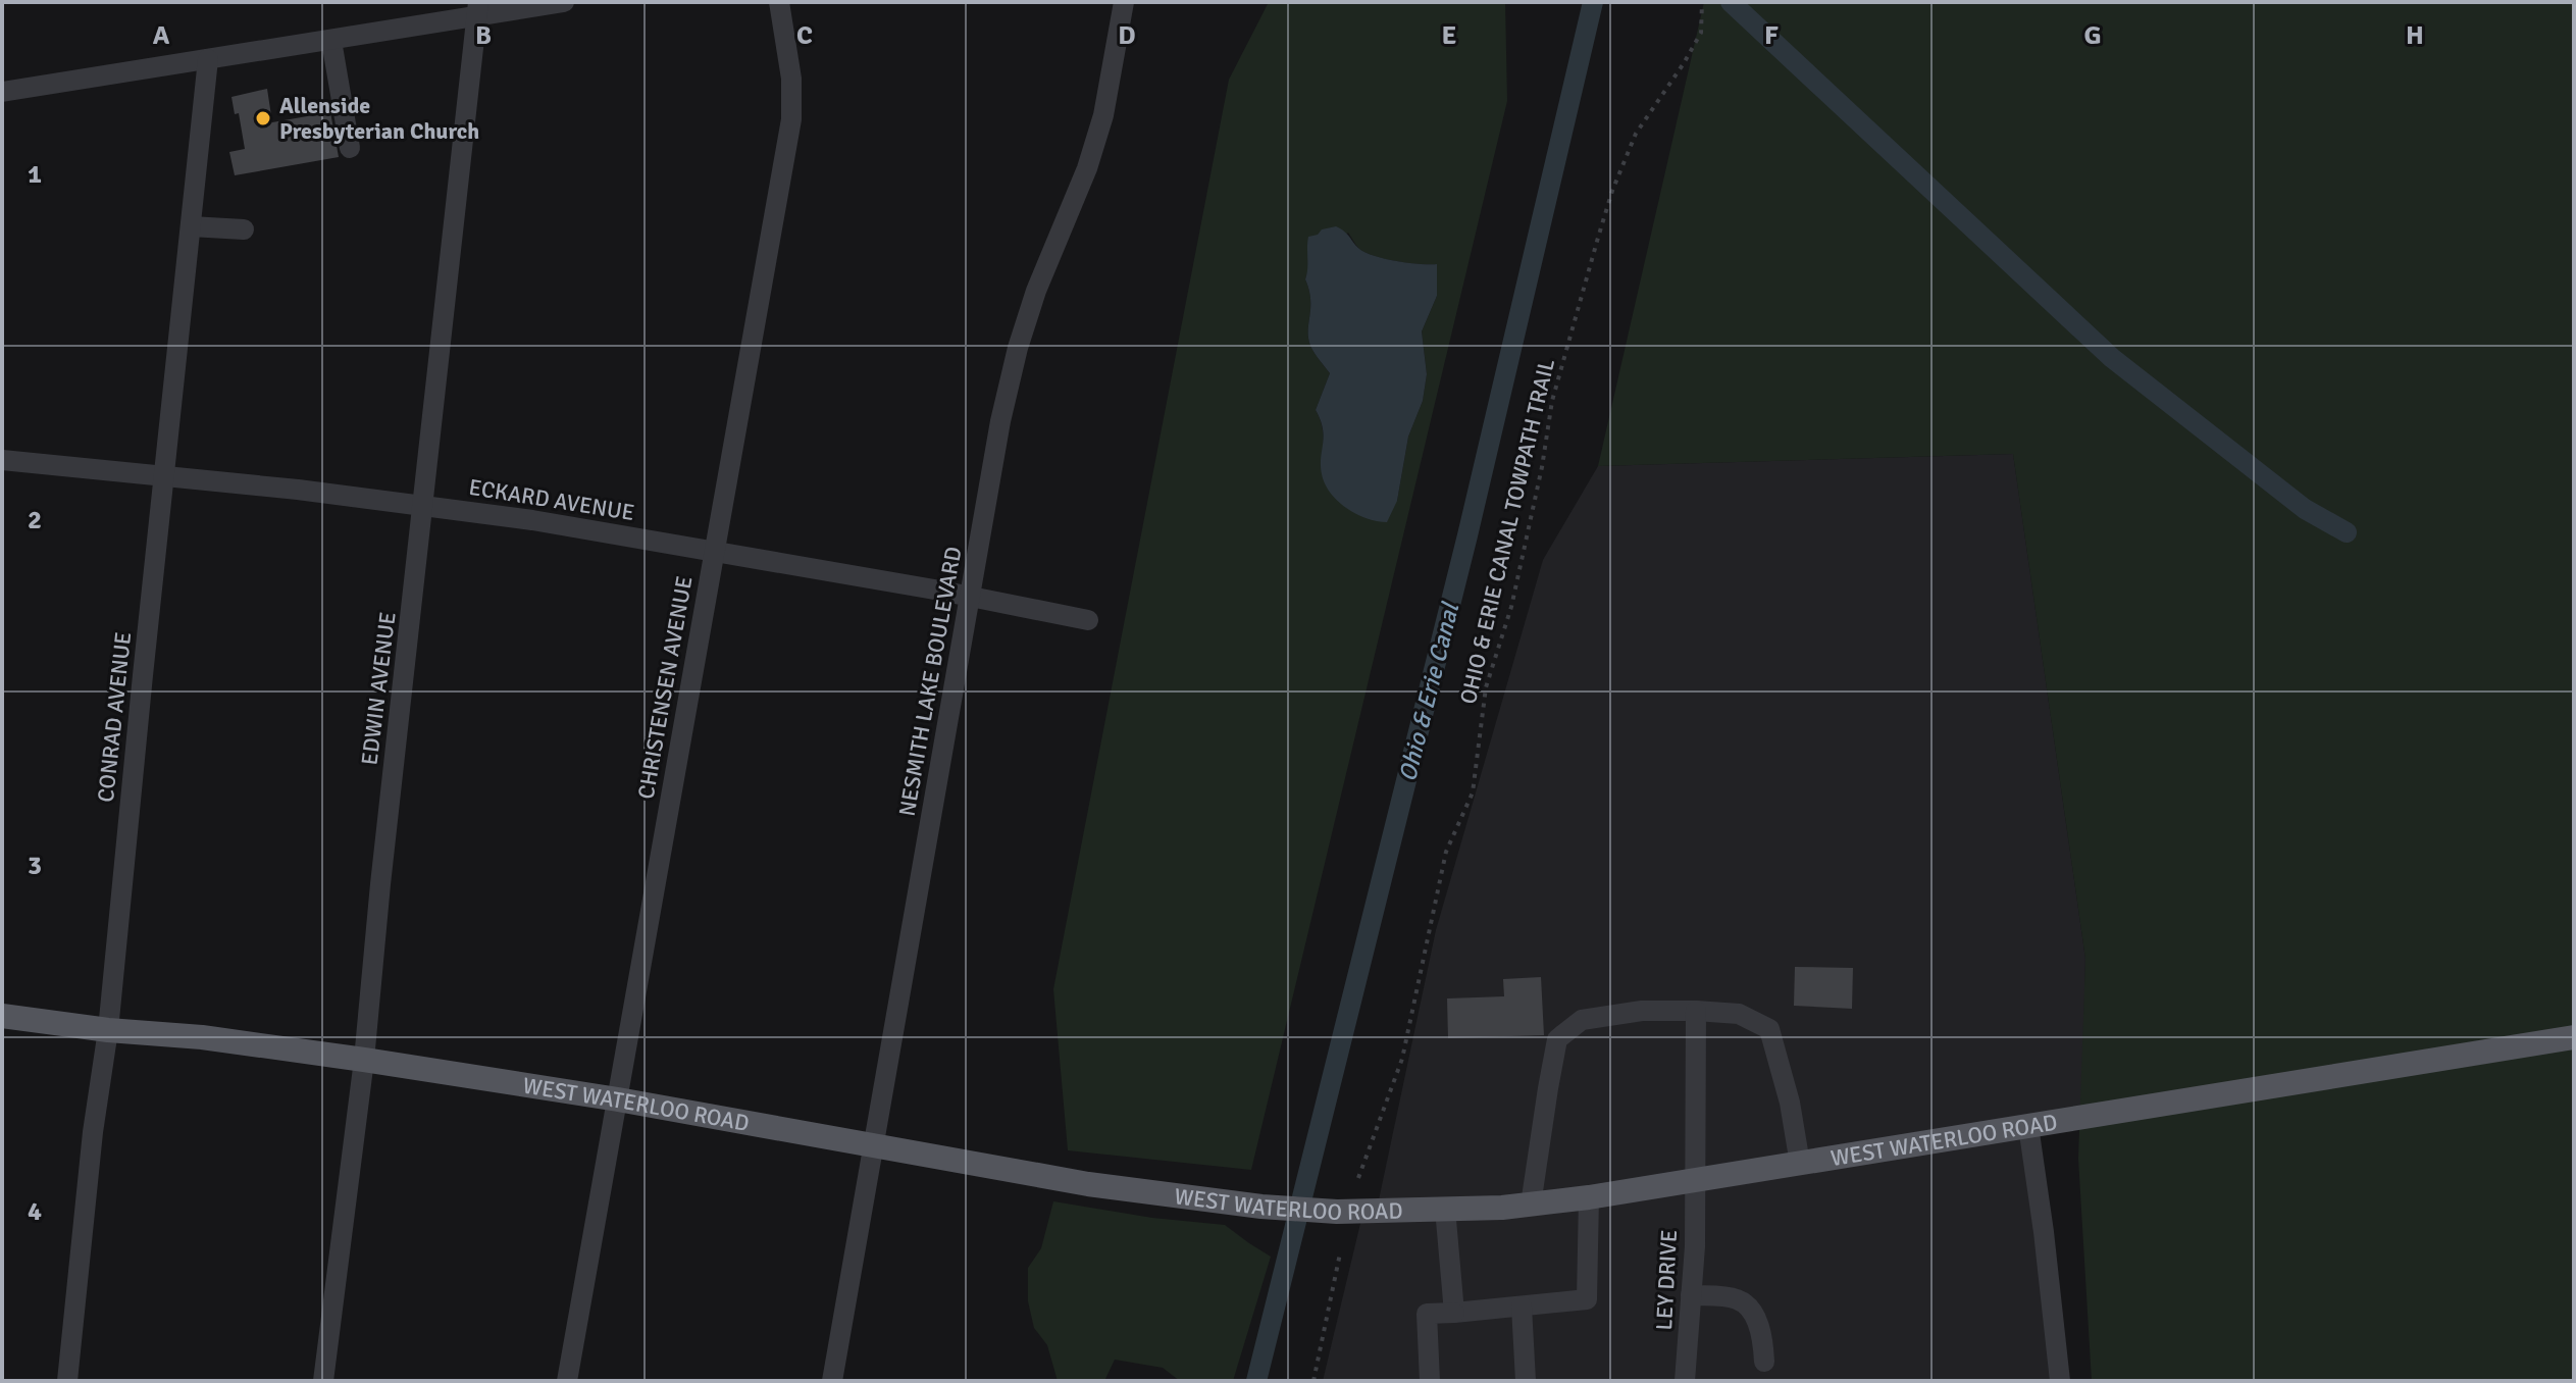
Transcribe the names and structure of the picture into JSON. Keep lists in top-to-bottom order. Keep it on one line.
{"streets":{"main road":["WEST WATERLOO ROAD"],"street":["ECKARD AVENUE","NESMITH LAKE BOULEVARD","CHRISTENSEN AVENUE","EDWIN AVENUE","CONRAD AVENUE","LEY DRIVE"],"path":["OHIO & ERIE CANAL TOWPATH TRAIL"]},"crossings":[["ECKARD AVENUE","NESMITH LAKE BOULEVARD"],["ECKARD AVENUE","CHRISTENSEN AVENUE"],["ECKARD AVENUE","EDWIN AVENUE"],["ECKARD AVENUE","CONRAD AVENUE"],["NESMITH LAKE BOULEVARD","WEST WATERLOO ROAD"],["CHRISTENSEN AVENUE","WEST WATERLOO ROAD"],["EDWIN AVENUE","WEST WATERLOO ROAD"],["CONRAD AVENUE","WEST WATERLOO ROAD"],["WEST WATERLOO ROAD","LEY DRIVE"]],"water":["Ohio & Erie Canal"],"places":["Allenside Presbyterian Church"],"grid":{"columns":["A","B","C","D","E","F","G","H"],"rows":["1","2","3","4"]}}
